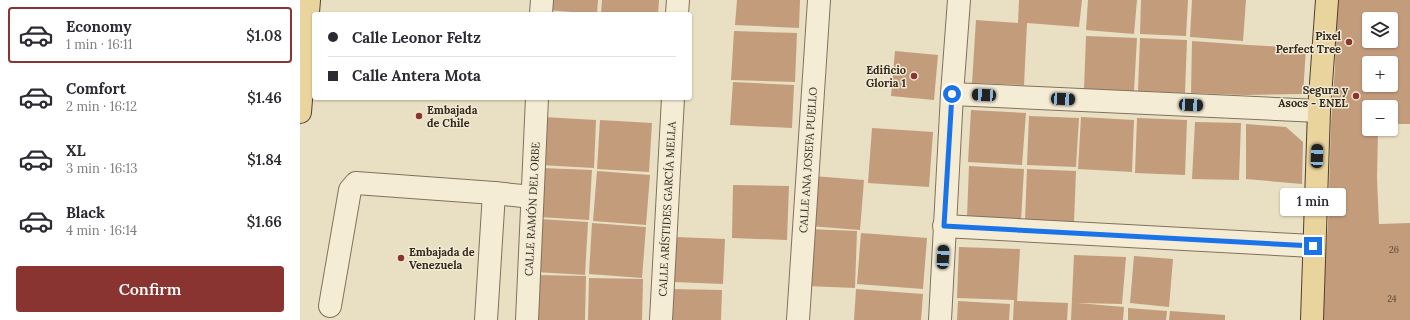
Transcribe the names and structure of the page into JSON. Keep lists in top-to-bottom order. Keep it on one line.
{"streets":{"street":["CALLE ANA JOSEFA PUELLO","CALLE RAMÓN DEL ORBE","CALLE ARÍSTIDES GARCÍA MELLA"]},"places":["Pixel Perfect Tree","Edificio Gloria 1","Segura y Asocs - ENEL","Embajada de Chile","Embajada de Venezuela"],"house_numbers":["26","24"],"page":{"list":[{"name":"Economy","note":"1 min · 16:11","value":"$1.08"},{"name":"Comfort","note":"2 min · 16:12","value":"$1.46"},{"name":"XL","note":"3 min · 16:13","value":"$1.84"},{"name":"Black","note":"4 min · 16:14","value":"$1.66"}],"map_buttons":["+","−"],"banner":["Calle Leonor Feltz","Calle Antera Mota"],"bubble":"1 min","buttons":"Confirm"}}
